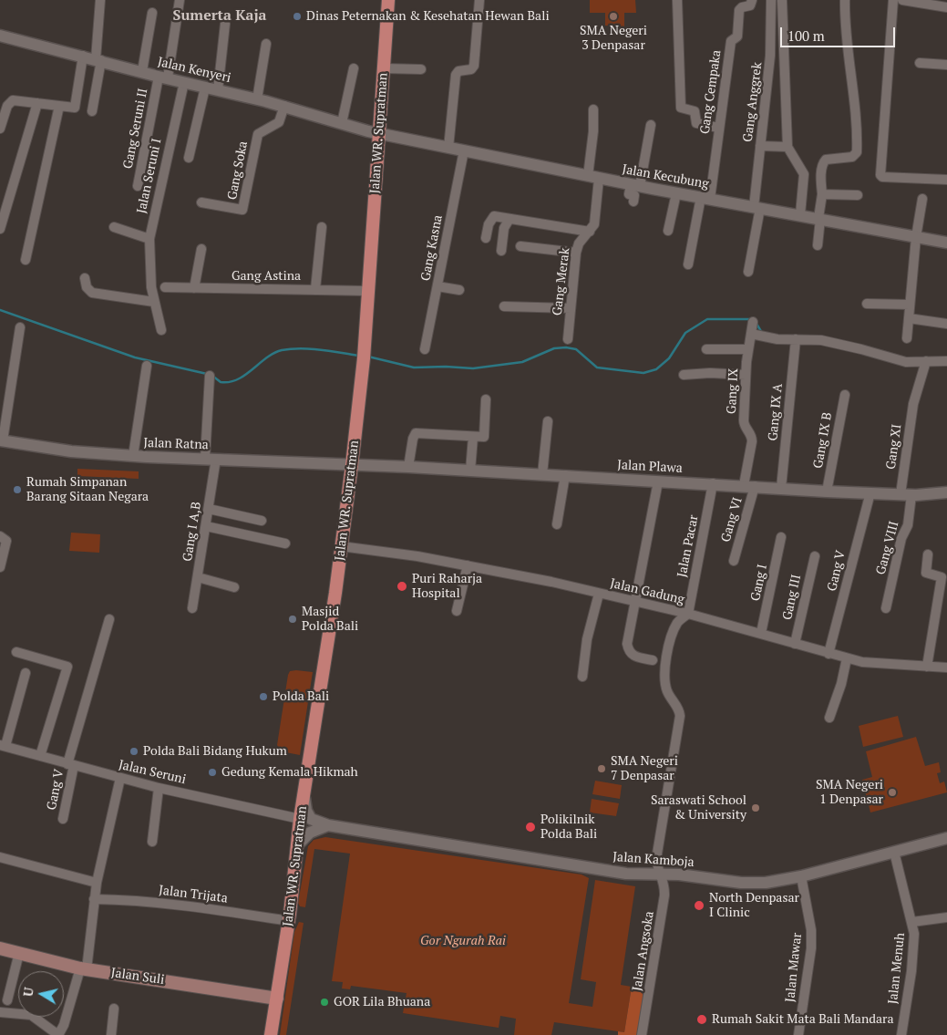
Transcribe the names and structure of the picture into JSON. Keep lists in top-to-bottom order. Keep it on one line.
{"streets":{"main road":["Jalan WR. Supratman","Jalan Suli"],"street":["Jalan Kenyeri","Gang Cempaka","Gang Anggrek","Gang Seruni II","Gang Soka","Jalan Seruni I","Jalan Kecubung","Gang Kasna","Gang Astina","Gang Merak","Gang IX","Gang IX A","Gang IX B","Jalan Ratna","Gang XI","Jalan Plawa","Gang VI","Gang I A,B","Jalan Pacar","Gang VIII","Gang V","Gang I","Jalan Gadung","Gang III","Jalan Seruni","Jalan Kamboja","Jalan Trijata","Jalan Angsoka","Jalan Mawar","Jalan Menuh"]},"crossings":[["Jalan Kenyeri","Gang Seruni II"],["Jalan Kenyeri","Jalan WR. Supratman"],["Jalan Kenyeri","Gang Soka"],["Jalan Kenyeri","Jalan Seruni I"],["Jalan Kenyeri","Jalan Kecubung"],["Gang Cempaka","Jalan Kecubung"],["Gang Anggrek","Jalan Kecubung"],["Jalan WR. Supratman","Jalan Kecubung"],["Jalan WR. Supratman","Gang Astina"],["Jalan WR. Supratman","Jalan Ratna"],["Jalan WR. Supratman","Jalan Plawa"],["Jalan WR. Supratman","Jalan Gadung"],["Jalan WR. Supratman","Jalan Seruni"],["Jalan WR. Supratman","Jalan Kamboja"],["Jalan WR. Supratman","Jalan Trijata"],["Jalan WR. Supratman","Jalan Suli"],["Jalan Kecubung","Gang Kasna"],["Jalan Kecubung","Gang Merak"],["Gang IX","Jalan Plawa"],["Gang IX","Gang VI"],["Gang IX A","Jalan Plawa"],["Gang IX B","Jalan Plawa"],["Jalan Ratna","Jalan Plawa"],["Jalan Ratna","Gang I A,B"],["Gang XI","Jalan Plawa"],["Gang XI","Gang VIII"],["Jalan Plawa","Gang VI"],["Jalan Plawa","Jalan Pacar"],["Jalan Plawa","Gang VIII"],["Jalan Plawa","Gang V"],["Jalan Pacar","Jalan Gadung"],["Jalan Pacar","Jalan Angsoka"],["Gang V","Jalan Gadung"],["Gang V","Jalan Seruni"],["Gang I","Jalan Gadung"],["Jalan Gadung","Gang III"],["Jalan Gadung","Jalan Angsoka"],["Jalan Kamboja","Jalan Angsoka"],["Jalan Kamboja","Jalan Mawar"],["Jalan Kamboja","Jalan Menuh"]],"districts":["Sumerta Kaja"],"parks":["Gor Ngurah Rai"],"places":["Dinas Peternakan & Kesehatan Hewan Bali","SMA Negeri 3 Denpasar","Rumah Simpanan Barang Sitaan Negara","Puri Raharja Hospital","Masjid Polda Bali","Polda Bali","Polda Bali Bidang Hukum","SMA Negeri 7 Denpasar","Gedung Kemala Hikmah","SMA Negeri 1 Denpasar","Saraswati School & University","Polikilnik Polda Bali","North Denpasar I Clinic","GOR Lila Bhuana","Rumah Sakit Mata Bali Mandara"],"scale_bar":"100 m","north":"left"}
